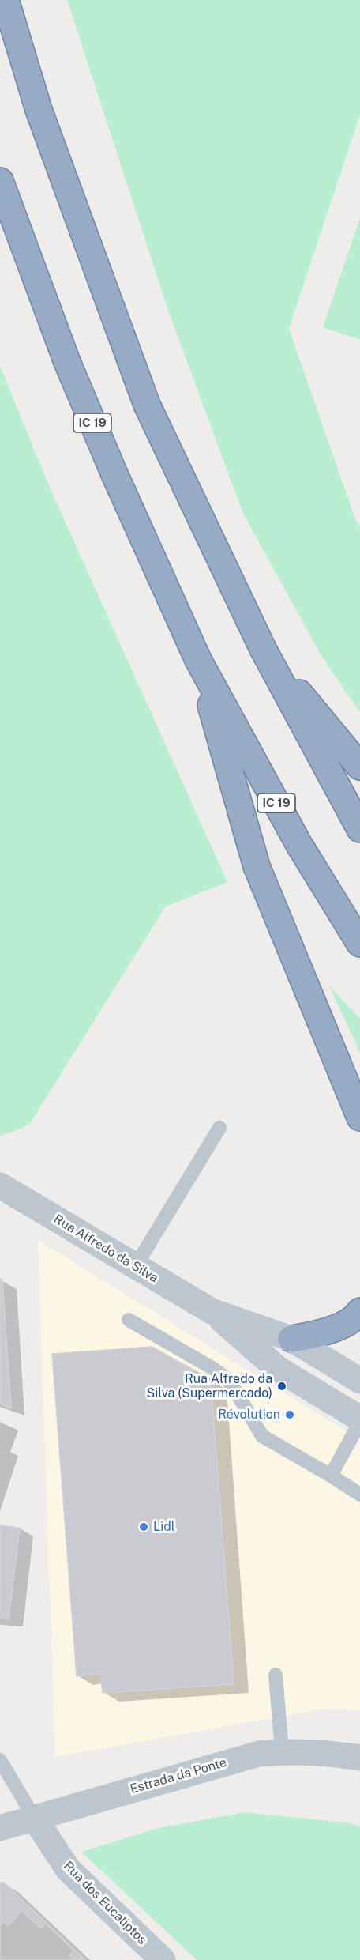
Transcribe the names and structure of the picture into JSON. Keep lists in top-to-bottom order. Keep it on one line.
{"streets":{"highway":["IC 19"],"street":["Rua Alfredo da Silva","Estrada da Ponte","Rua dos Eucaliptos"]},"crossings":[["Estrada da Ponte","Rua dos Eucaliptos"]],"places":["Rua Alfredo da Silva (Supermercado)","Révolution","Lidl"]}
